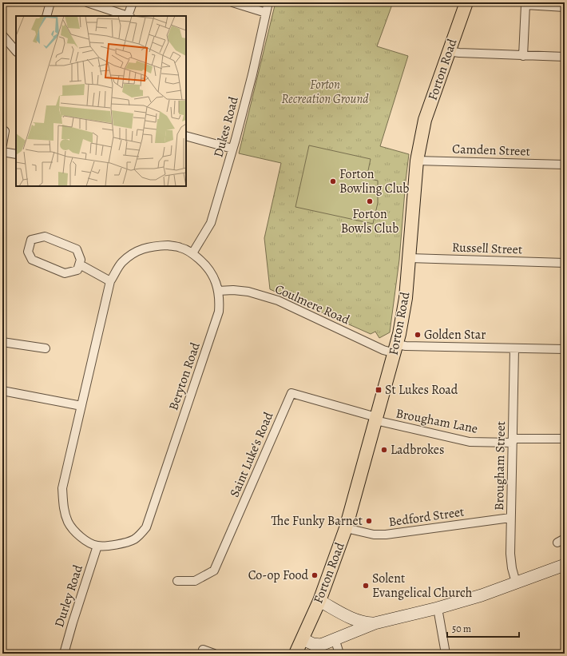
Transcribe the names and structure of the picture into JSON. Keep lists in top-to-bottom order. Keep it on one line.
{"streets":{"main road":["Forton Road"],"street":["Dukes Road","Camden Street","Russell Street","Coulmere Road","Beryton Road","Brougham Lane","Saint Luke's Road","Brougham Street","Bedford Street","Durley Road"]},"crossings":[["Forton Road","Camden Street"],["Forton Road","Russell Street"],["Forton Road","Coulmere Road"],["Forton Road","Brougham Lane"],["Forton Road","Saint Luke's Road"],["Forton Road","Bedford Street"],["Dukes Road","Beryton Road"],["Coulmere Road","Beryton Road"],["Coulmere Road","Brougham Street"],["Beryton Road","Durley Road"],["Brougham Lane","Saint Luke's Road"],["Brougham Lane","Brougham Street"],["Brougham Street","Bedford Street"]],"parks":["Forton Recreation Ground"],"places":{"other":["Forton Bowling Club","Forton Bowls Club","Golden Star","Ladbrokes","The Funky Barnet","Co-op Food","Solent Evangelical Church"],"transit":["St Lukes Road"]},"scale_bar":"50 m"}
